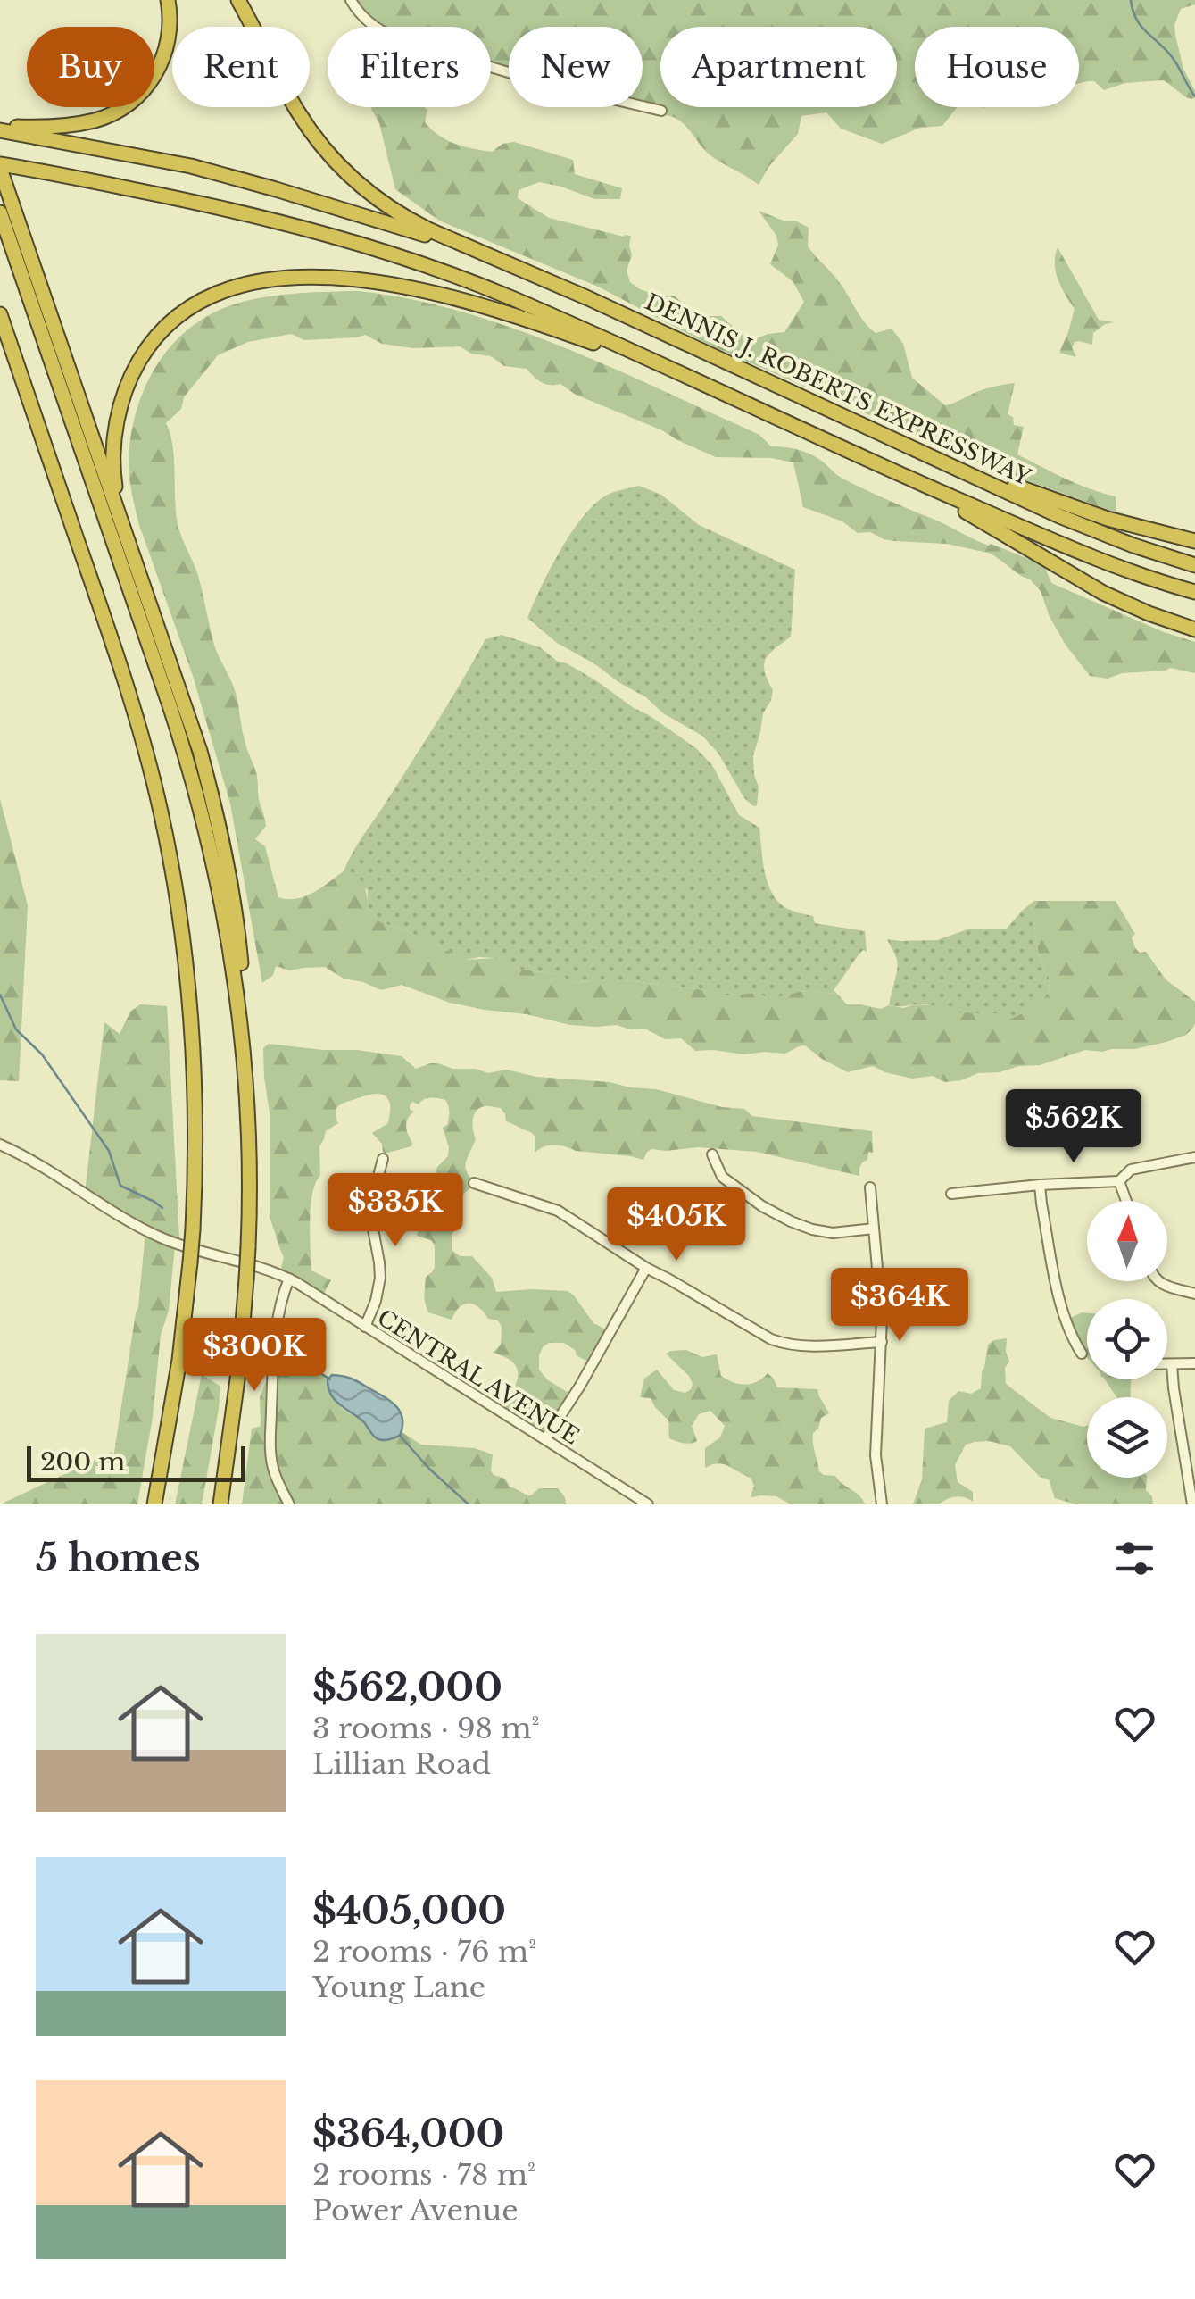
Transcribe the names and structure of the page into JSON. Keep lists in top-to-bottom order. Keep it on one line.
{"streets":{"highway":["DENNIS J. ROBERTS EXPRESSWAY"],"street":["CENTRAL AVENUE"]},"scale_bar":"200 m","north":"top","page":{"chip":["Buy","Rent","Filters","New","Apartment","House"],"price":["$562K","$335K","$405K","$364K","$300K"],"scale":"200 m","heading":"5 homes","list":[{"name":"$562,000","note":"3 rooms · 98 m² · Lillian Road"},{"name":"$405,000","note":"2 rooms · 76 m² · Young Lane"},{"name":"$364,000","note":"2 rooms · 78 m² · Power Avenue"}]}}
